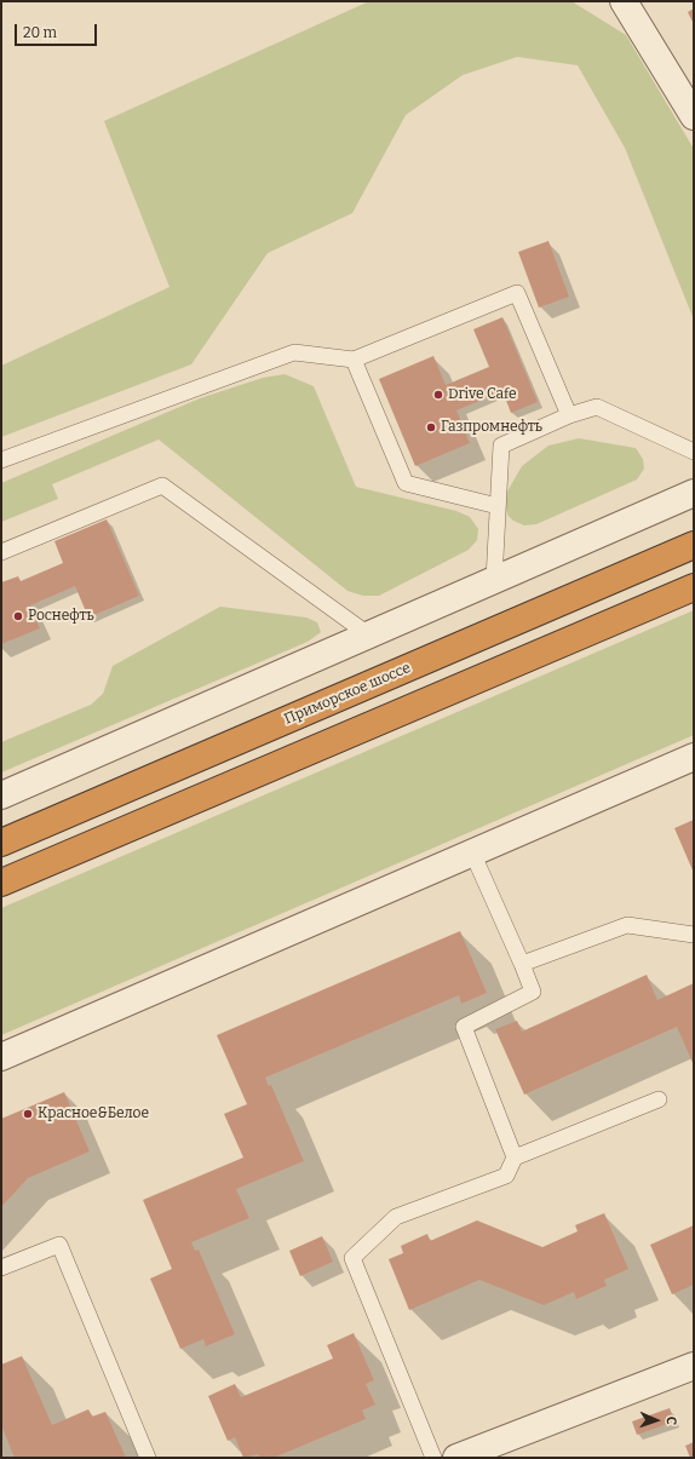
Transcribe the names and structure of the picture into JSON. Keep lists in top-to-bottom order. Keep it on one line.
{"streets":{"highway":["Приморское шоссе"]},"places":["Drive Cafe","Газпромнефть","Роснефть","Красное&Белое"],"scale_bar":"20 m","north":"right"}
